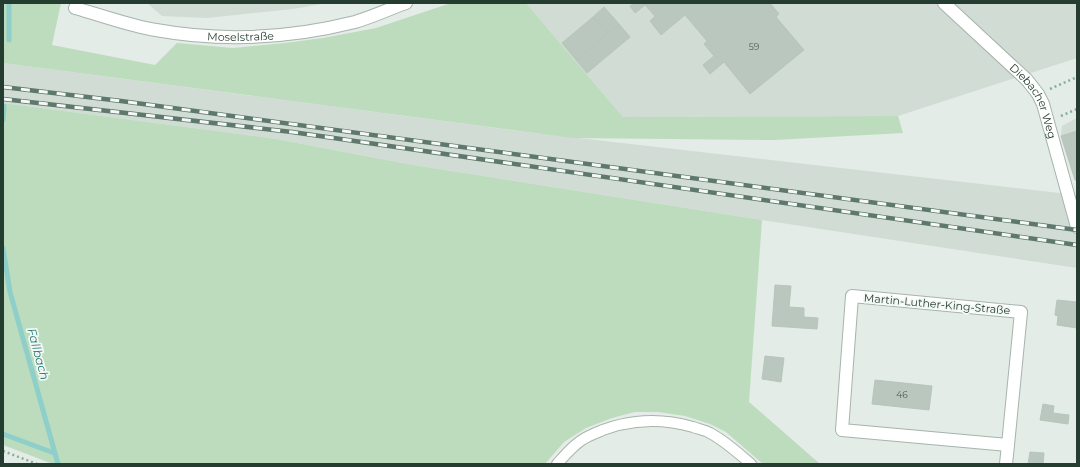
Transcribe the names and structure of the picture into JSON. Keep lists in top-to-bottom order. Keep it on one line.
{"streets":{"street":["Moselstraße","Diebacher Weg","Martin-Luther-King-Straße"]},"water":["Fallbach"],"house_numbers":["59","46"]}
